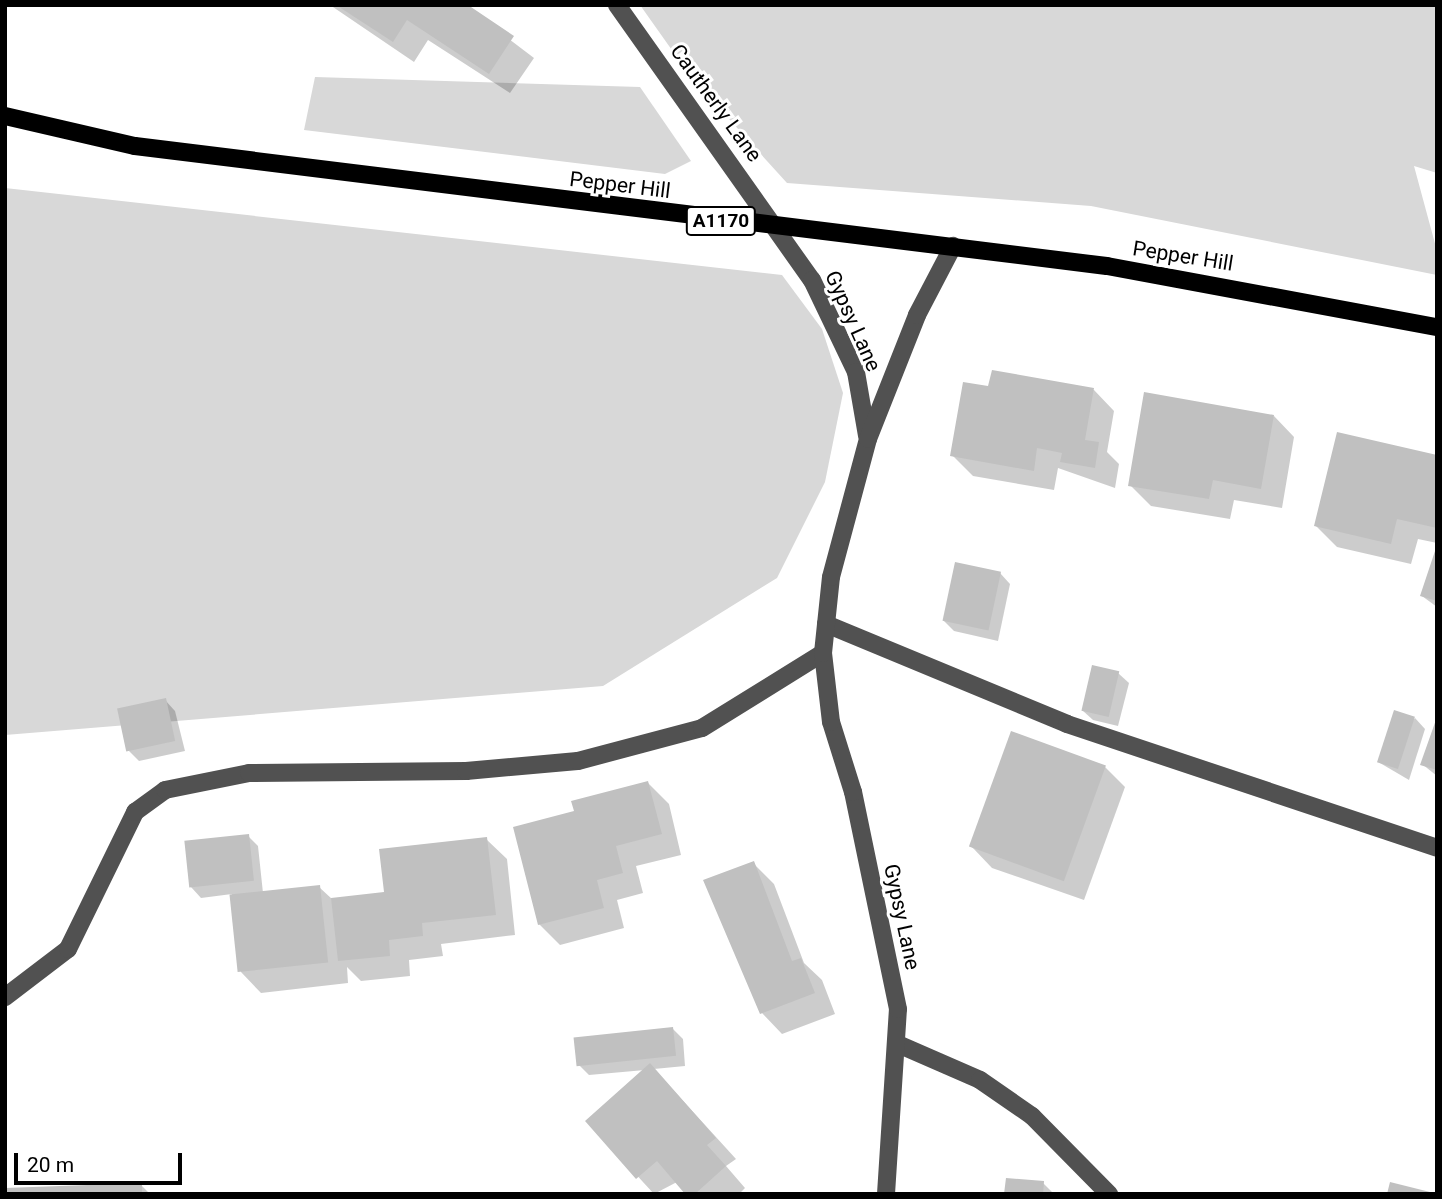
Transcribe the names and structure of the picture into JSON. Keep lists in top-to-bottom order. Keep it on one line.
{"streets":{"main road":["Pepper Hill","A1170"],"street":["Cautherly Lane","Gypsy Lane"]},"crossings":[["Cautherly Lane","Pepper Hill"],["Cautherly Lane","Gypsy Lane"],["Pepper Hill","Gypsy Lane"]],"scale_bar":"20 m"}
